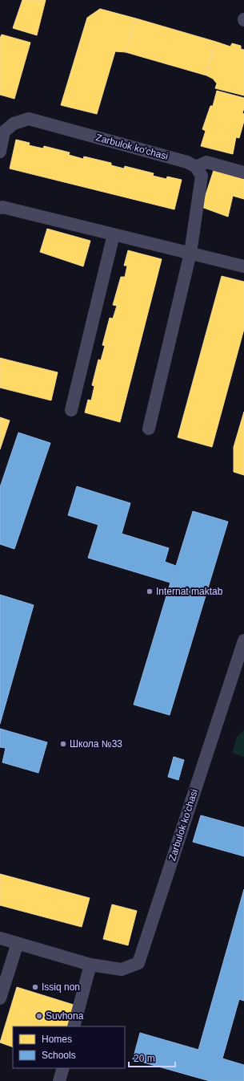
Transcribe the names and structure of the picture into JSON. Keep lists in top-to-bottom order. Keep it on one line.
{"streets":{"street":["Zarbulok ko'chasi"]},"places":["Internat maktab","Школа №33","Issiq non","Suvhona"],"legend":["Homes","Schools"],"scale_bar":"20 m"}
